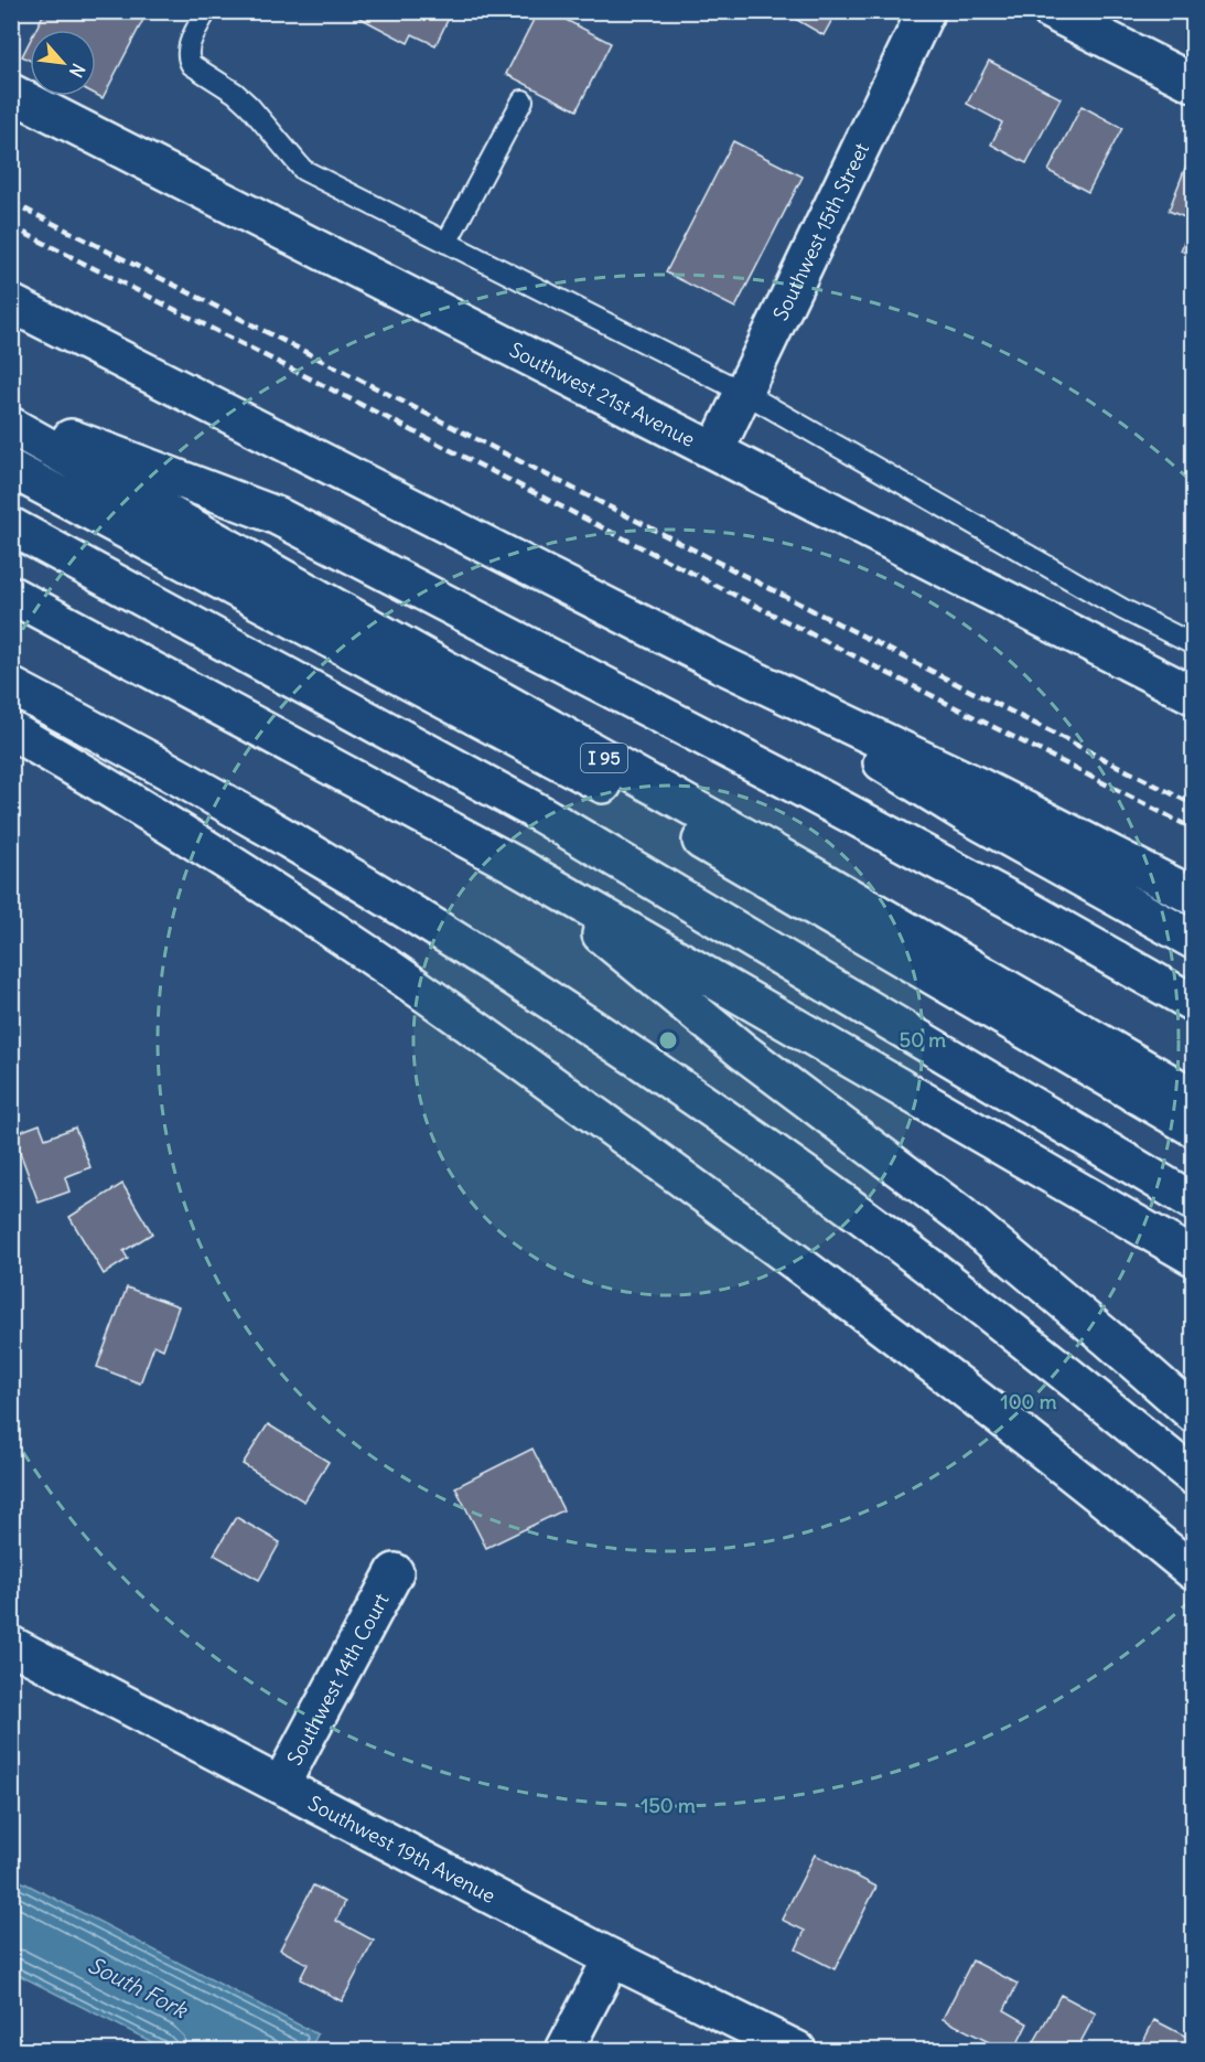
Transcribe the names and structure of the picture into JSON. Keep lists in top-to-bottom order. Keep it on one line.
{"streets":{"main road":["Southwest 15th Street","Southwest 21st Avenue","I 95","Southwest 14th Court","Southwest 19th Avenue"]},"crossings":[["Southwest 15th Street","Southwest 21st Avenue"],["Southwest 14th Court","Southwest 19th Avenue"]],"water":["South Fork"],"north":"bottom right","rings":["50 m","100 m","150 m"]}
